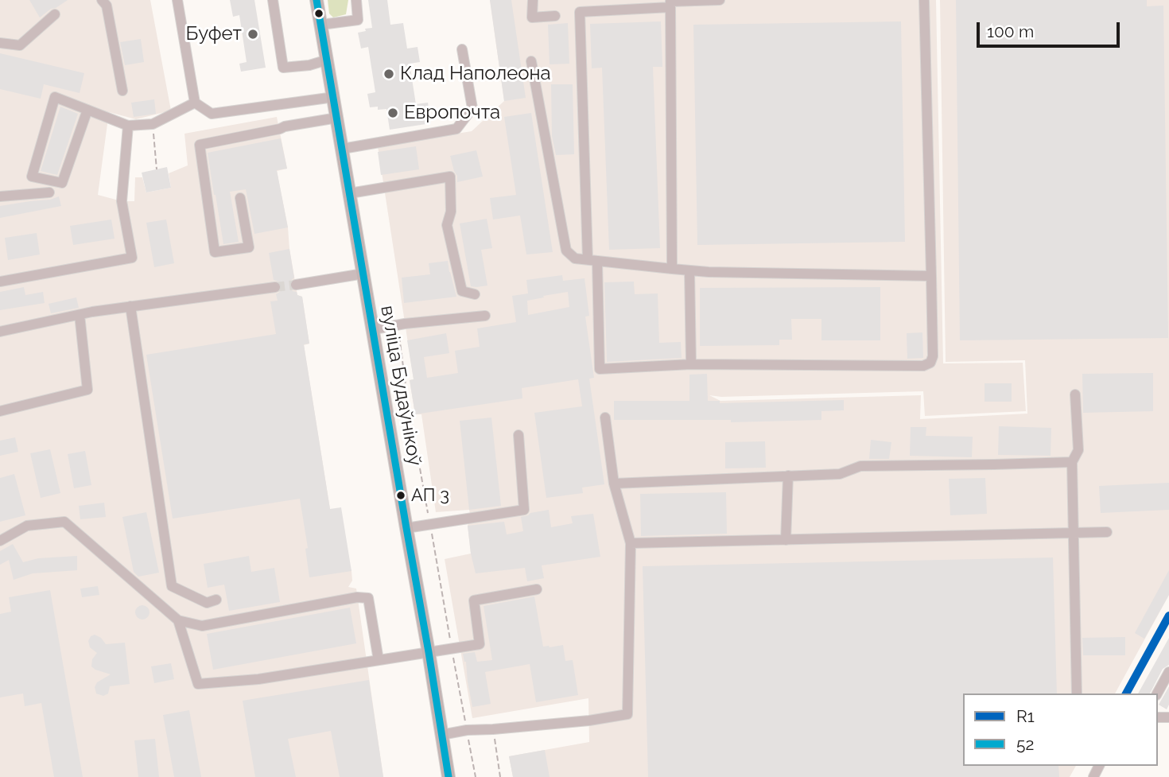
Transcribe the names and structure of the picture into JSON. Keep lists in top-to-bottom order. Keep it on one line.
{"streets":{"main road":["вуліца Будаўнікоў"]},"places":["Буфет","Клад Наполеона","Европочта","АП 3"],"lines":["transit line 52","transit line R1"],"legend":["R1","52"],"scale_bar":"100 m"}
